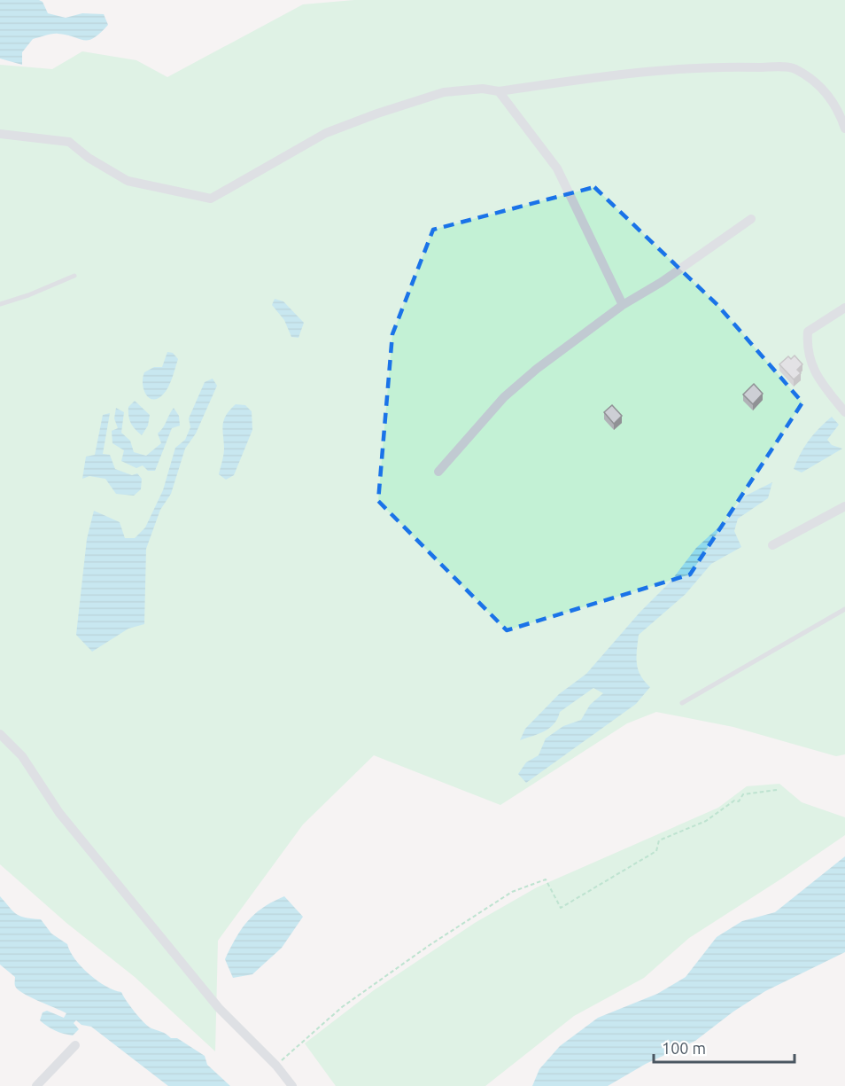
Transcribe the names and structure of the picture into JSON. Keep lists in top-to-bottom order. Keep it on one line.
{"scale_bar":"100 m"}
